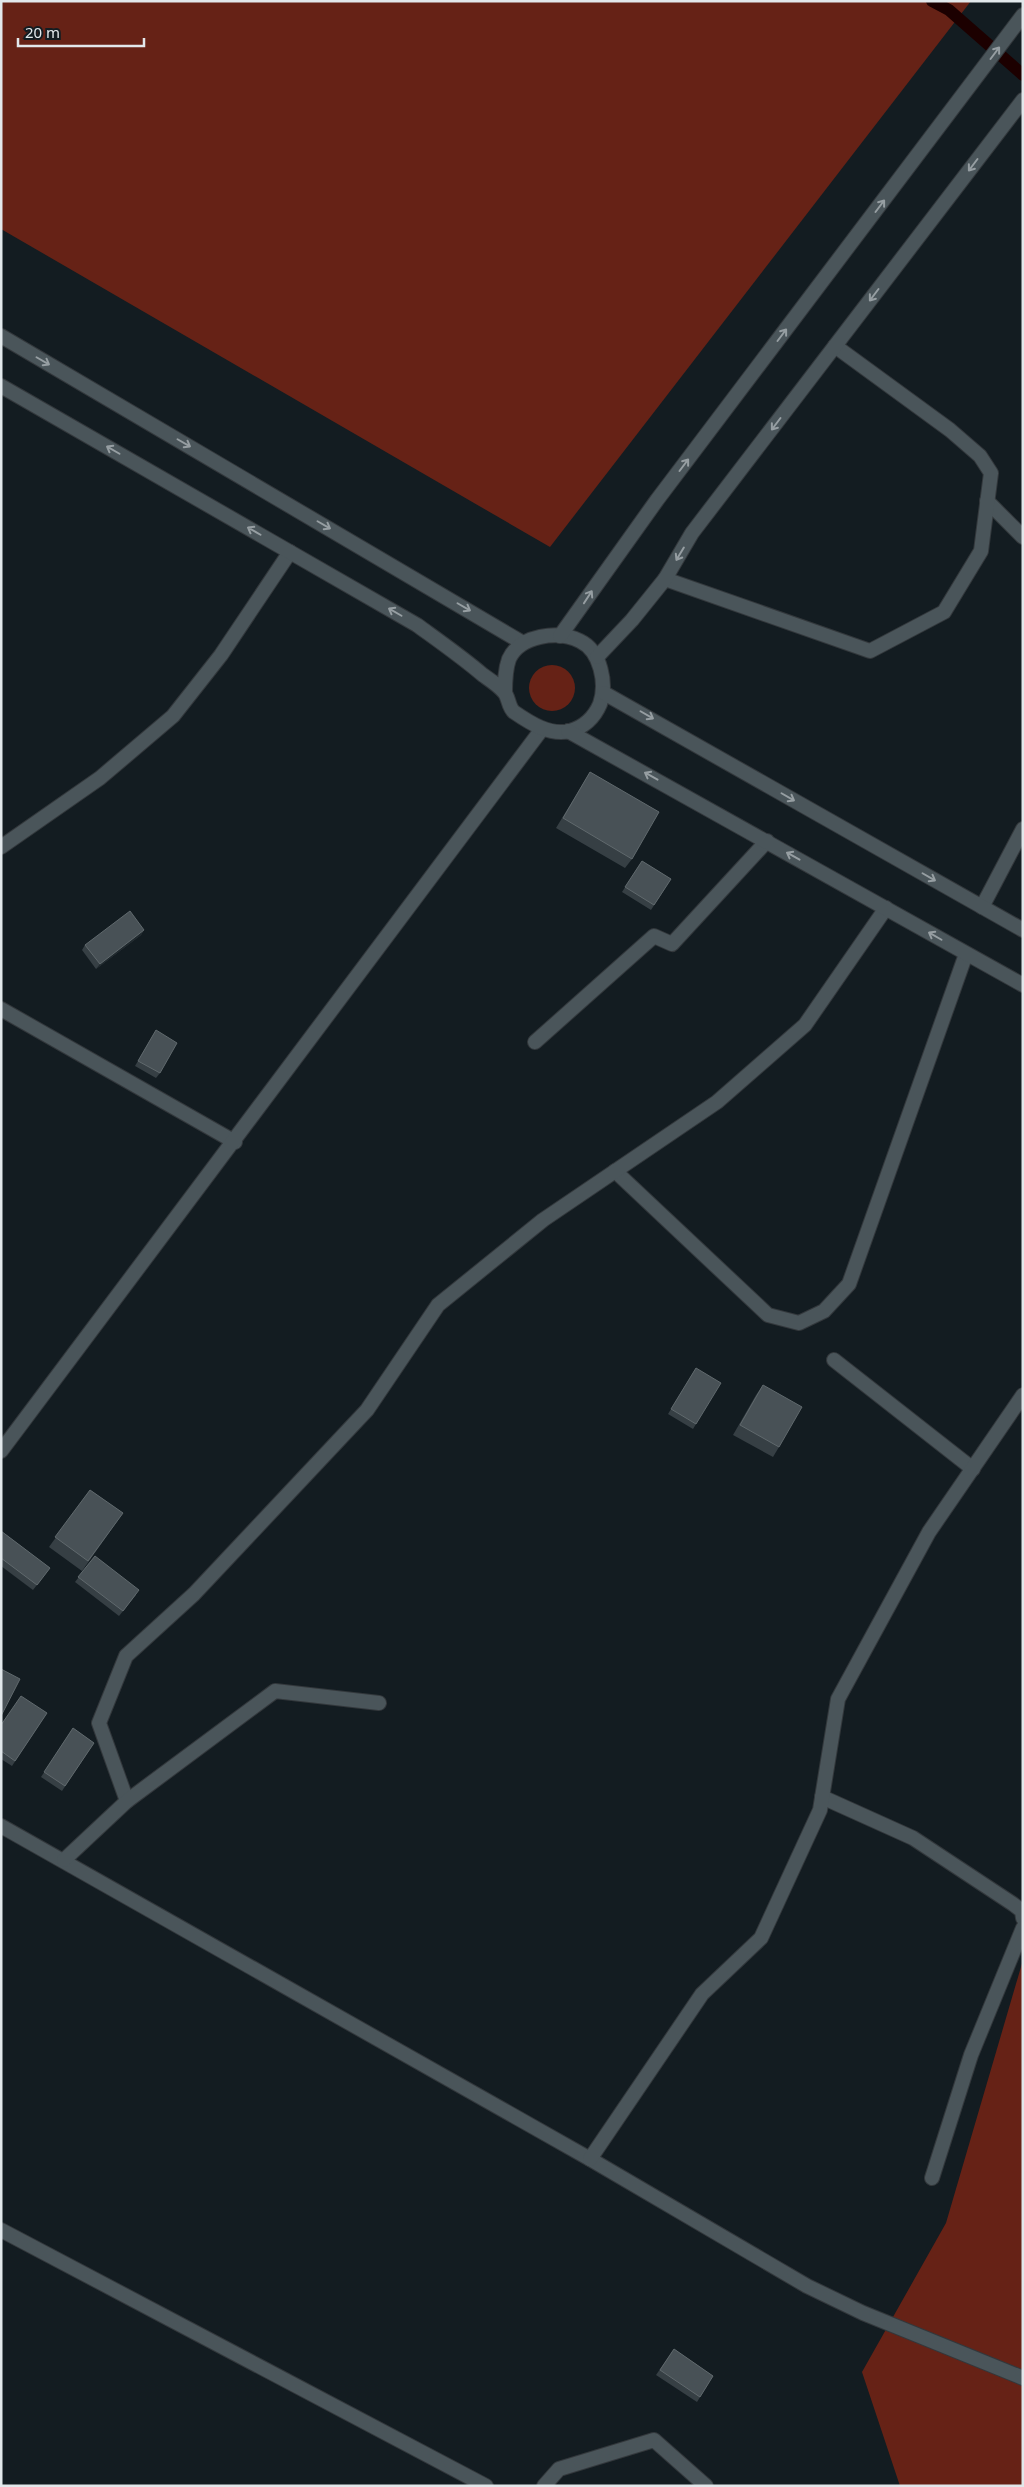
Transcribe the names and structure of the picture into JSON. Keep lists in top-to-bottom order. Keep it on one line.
{"scale_bar":"20 m"}
